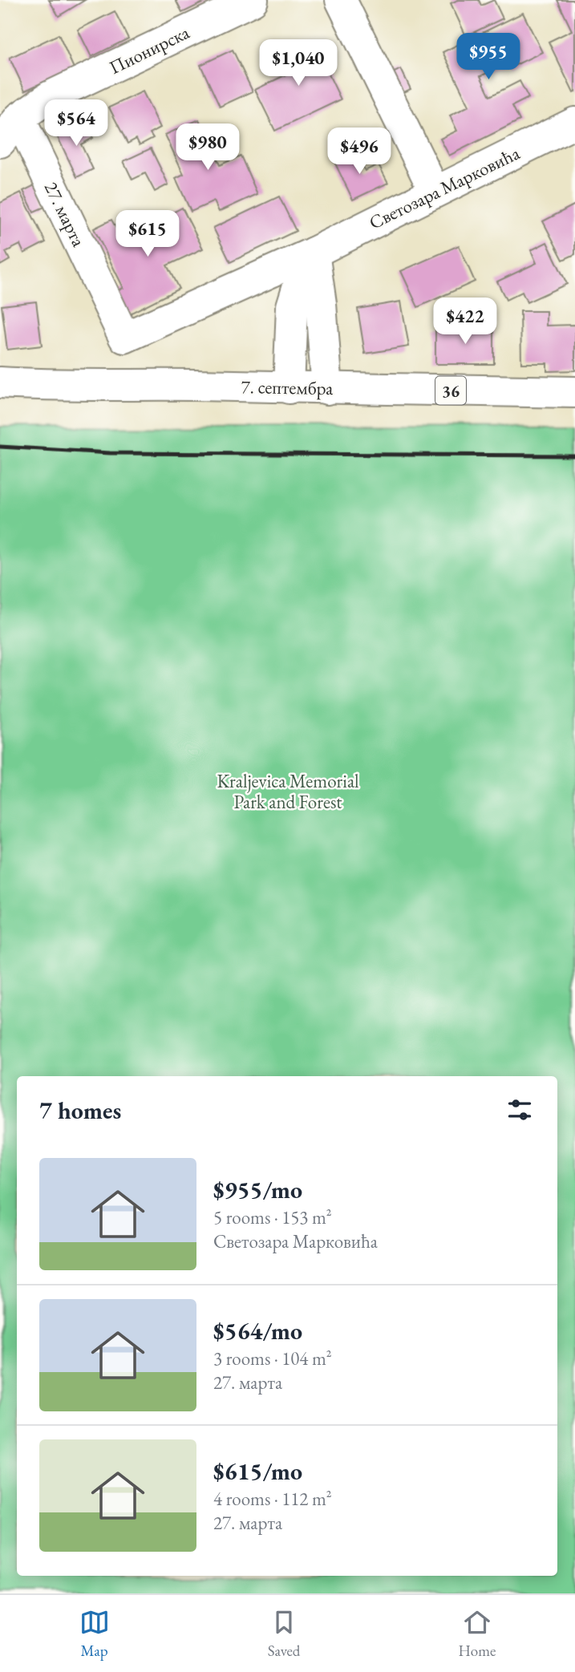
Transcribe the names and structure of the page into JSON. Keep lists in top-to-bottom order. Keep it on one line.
{"streets":{"street":["Пионирска","Светозара Марковића","27. марта","7. септембра","36"]},"crossings":[["Пионирска","27. марта"],["Светозара Марковића","27. марта"]],"parks":["Kraljevica Memorial Park and Forest"],"page":{"price":["$955","$1,040","$564","$980","$496","$615","$422"],"heading":"7 homes","list":[{"name":"$955/mo","note":"5 rooms · 153 m² · Светозара Марковића"},{"name":"$564/mo","note":"3 rooms · 104 m² · 27. марта"},{"name":"$615/mo","note":"4 rooms · 112 m² · 27. марта"}],"tabs":["Map","Saved","Home"]}}
